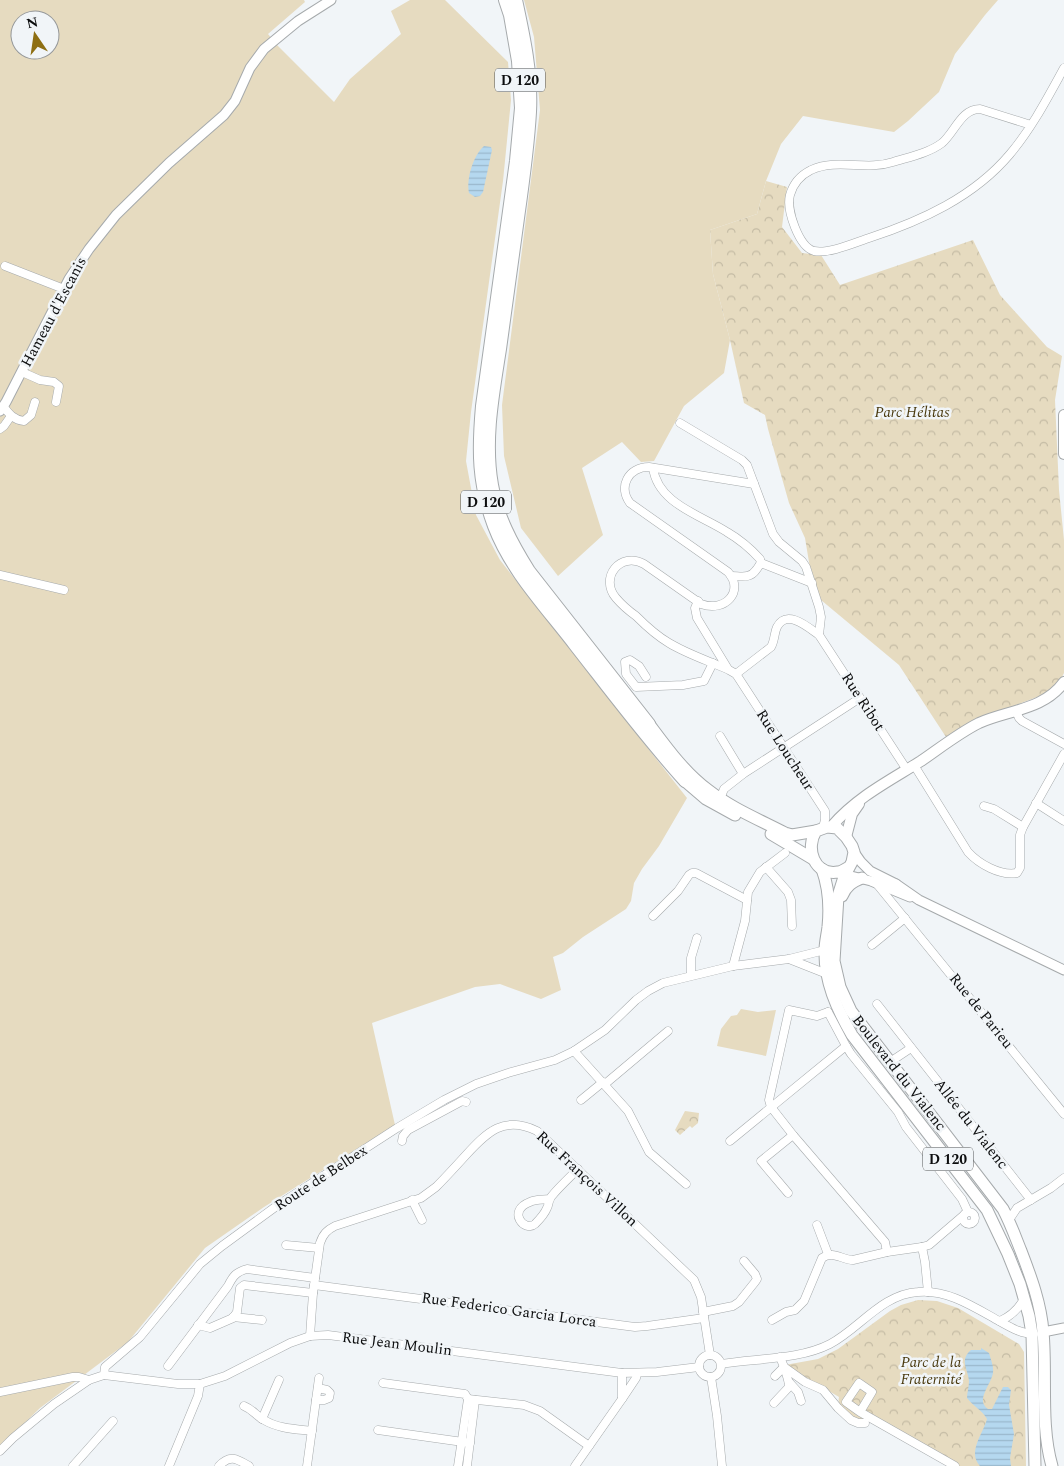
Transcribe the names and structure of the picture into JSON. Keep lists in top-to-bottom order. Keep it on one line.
{"streets":{"highway":["D 120"],"main road":["Boulevard du Vialenc"],"street":["Hameau d'Escanis","Rue Ribot","Rue Loucheur","Rue de Parieu","Allée du Vialenc","Route de Belbex","Rue François Villon","Rue Federico Garcia Lorca","Rue Jean Moulin"]},"crossings":[["D 120","Rue Loucheur"],["D 120","Boulevard du Vialenc"],["Rue Loucheur","Boulevard du Vialenc"],["Boulevard du Vialenc","Route de Belbex"],["Route de Belbex","Rue Jean Moulin"],["Rue François Villon","Rue Federico Garcia Lorca"],["Rue François Villon","Rue Jean Moulin"]],"parks":["Parc Hélitas","Parc de la Fraternité"],"north":"top"}
